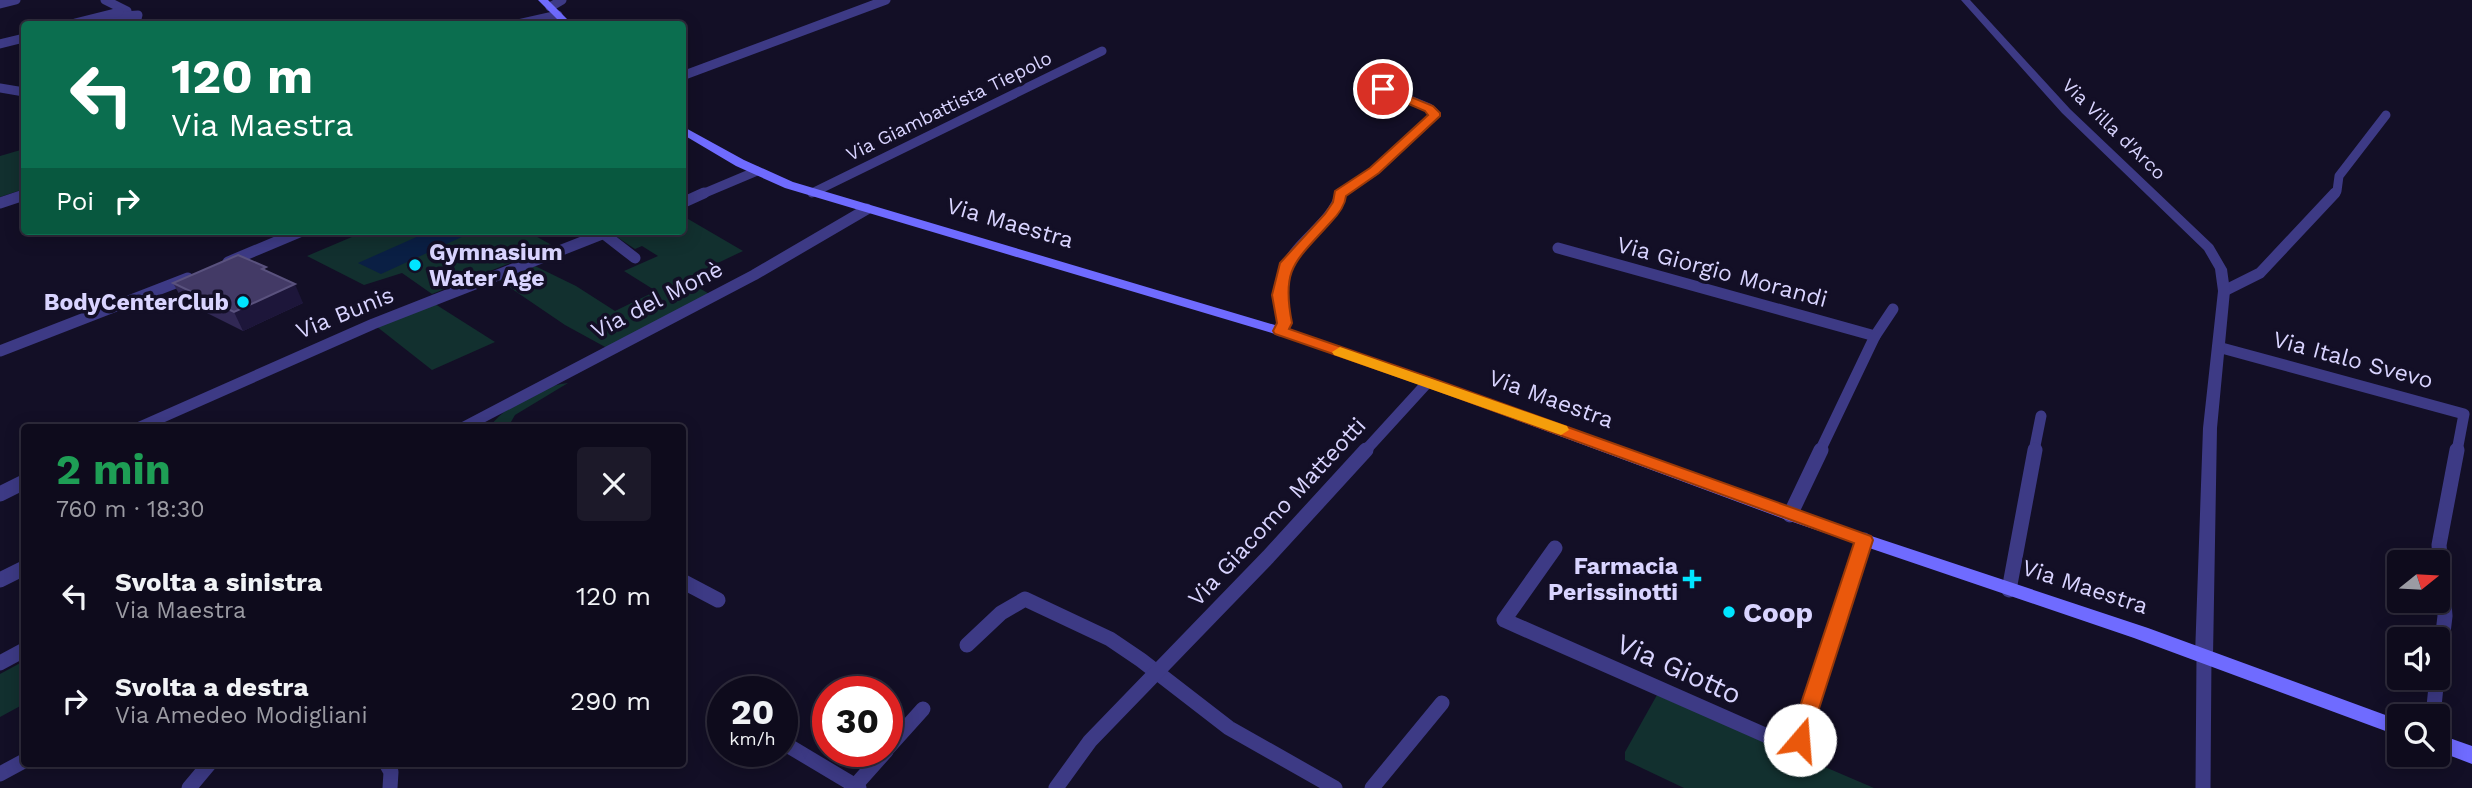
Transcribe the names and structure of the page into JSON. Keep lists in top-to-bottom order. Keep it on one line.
{"streets":{"main road":["Via Maestra"],"street":["Via Giambattista Tiepolo","Via Villa d'Arco","Via Giorgio Morandi","Via del Monè","Via Bunis","Via Italo Svevo","Via Giacomo Matteotti","Via Giotto"]},"crossings":[["Via Giambattista Tiepolo","Via Maestra"],["Via Villa d'Arco","Via Maestra"],["Via Villa d'Arco","Via Italo Svevo"],["Via Maestra","Via del Monè"],["Via Maestra","Via Giacomo Matteotti"],["Via Maestra","Via Giotto"]],"places":{"other":["Gymnasium Water Age","BodyCenterClub","Coop"],"health":["Farmacia Perissinotti"]},"north":"right","page":{"turn":["120 m","Via Maestra"],"then":"Poi","heading":["2 min","760 m · 18:30"],"list":[{"name":"Svolta a sinistra","note":"Via Maestra","value":"120 m"},{"name":"Svolta a destra","note":"Via Amedeo Modigliani","value":"290 m"}],"speed":"20 km/h","limit":"30"}}
